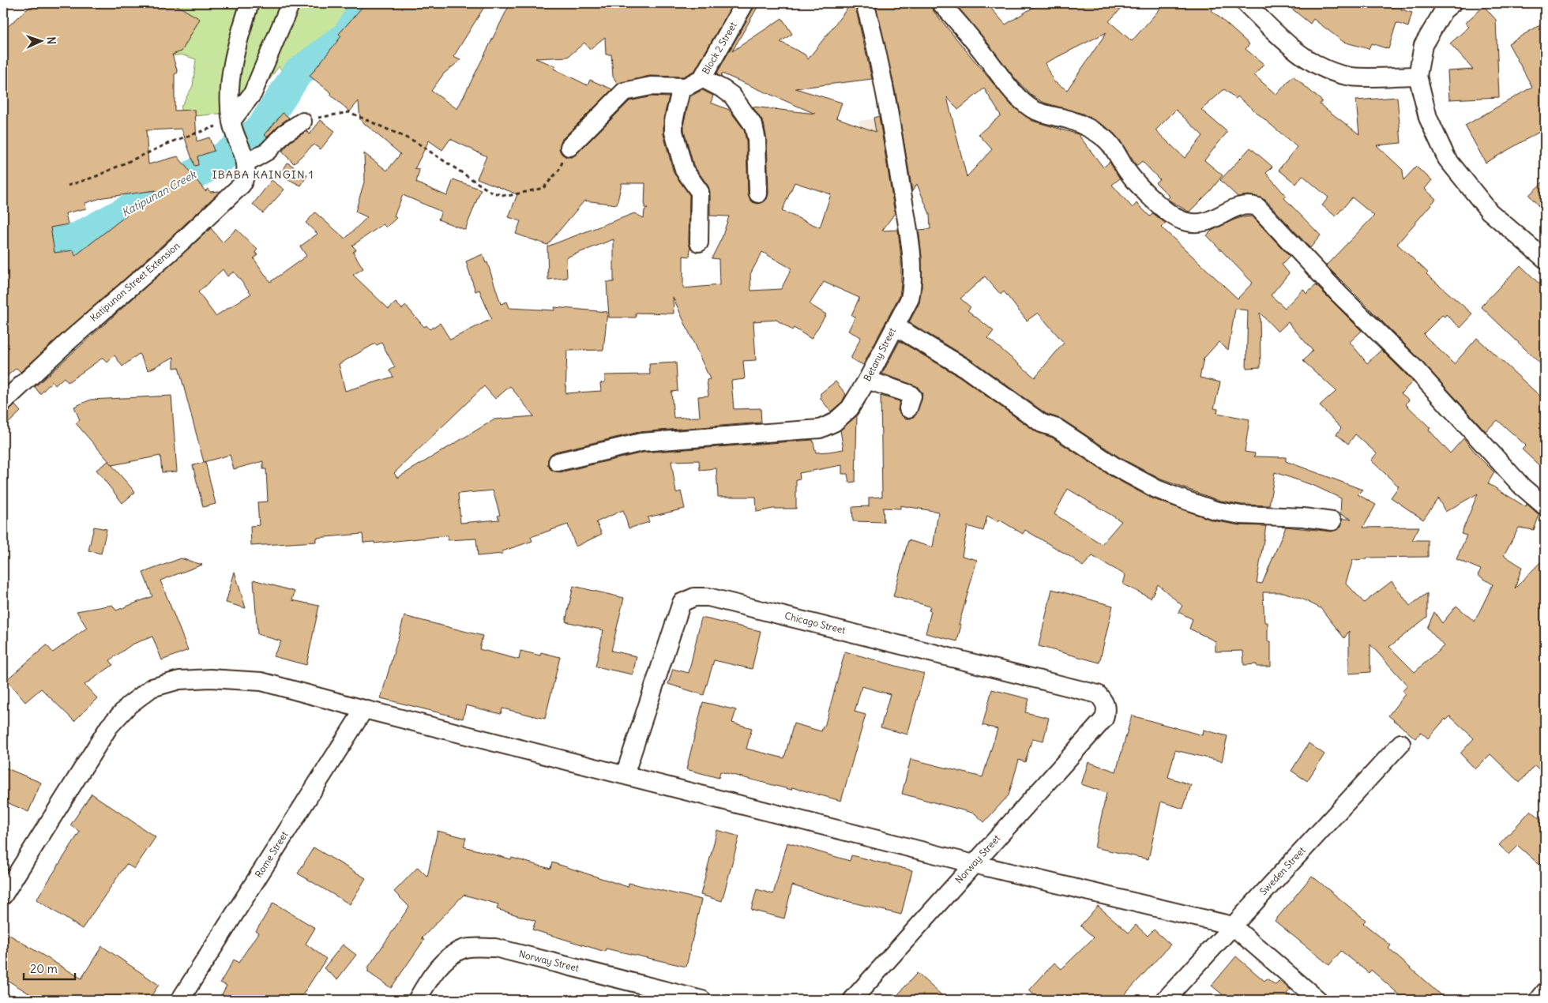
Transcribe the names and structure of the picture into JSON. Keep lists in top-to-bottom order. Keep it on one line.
{"streets":{"street":["Block 2 Street","Katipunan Street Extension","Betany Street","Chicago Street","Rome Street","Norway Street","Sweden Street"]},"crossings":[["Chicago Street","Norway Street"]],"districts":["IBABA KAINGIN 1"],"water":["Katipunan Creek"],"scale_bar":"20 m","north":"right"}
